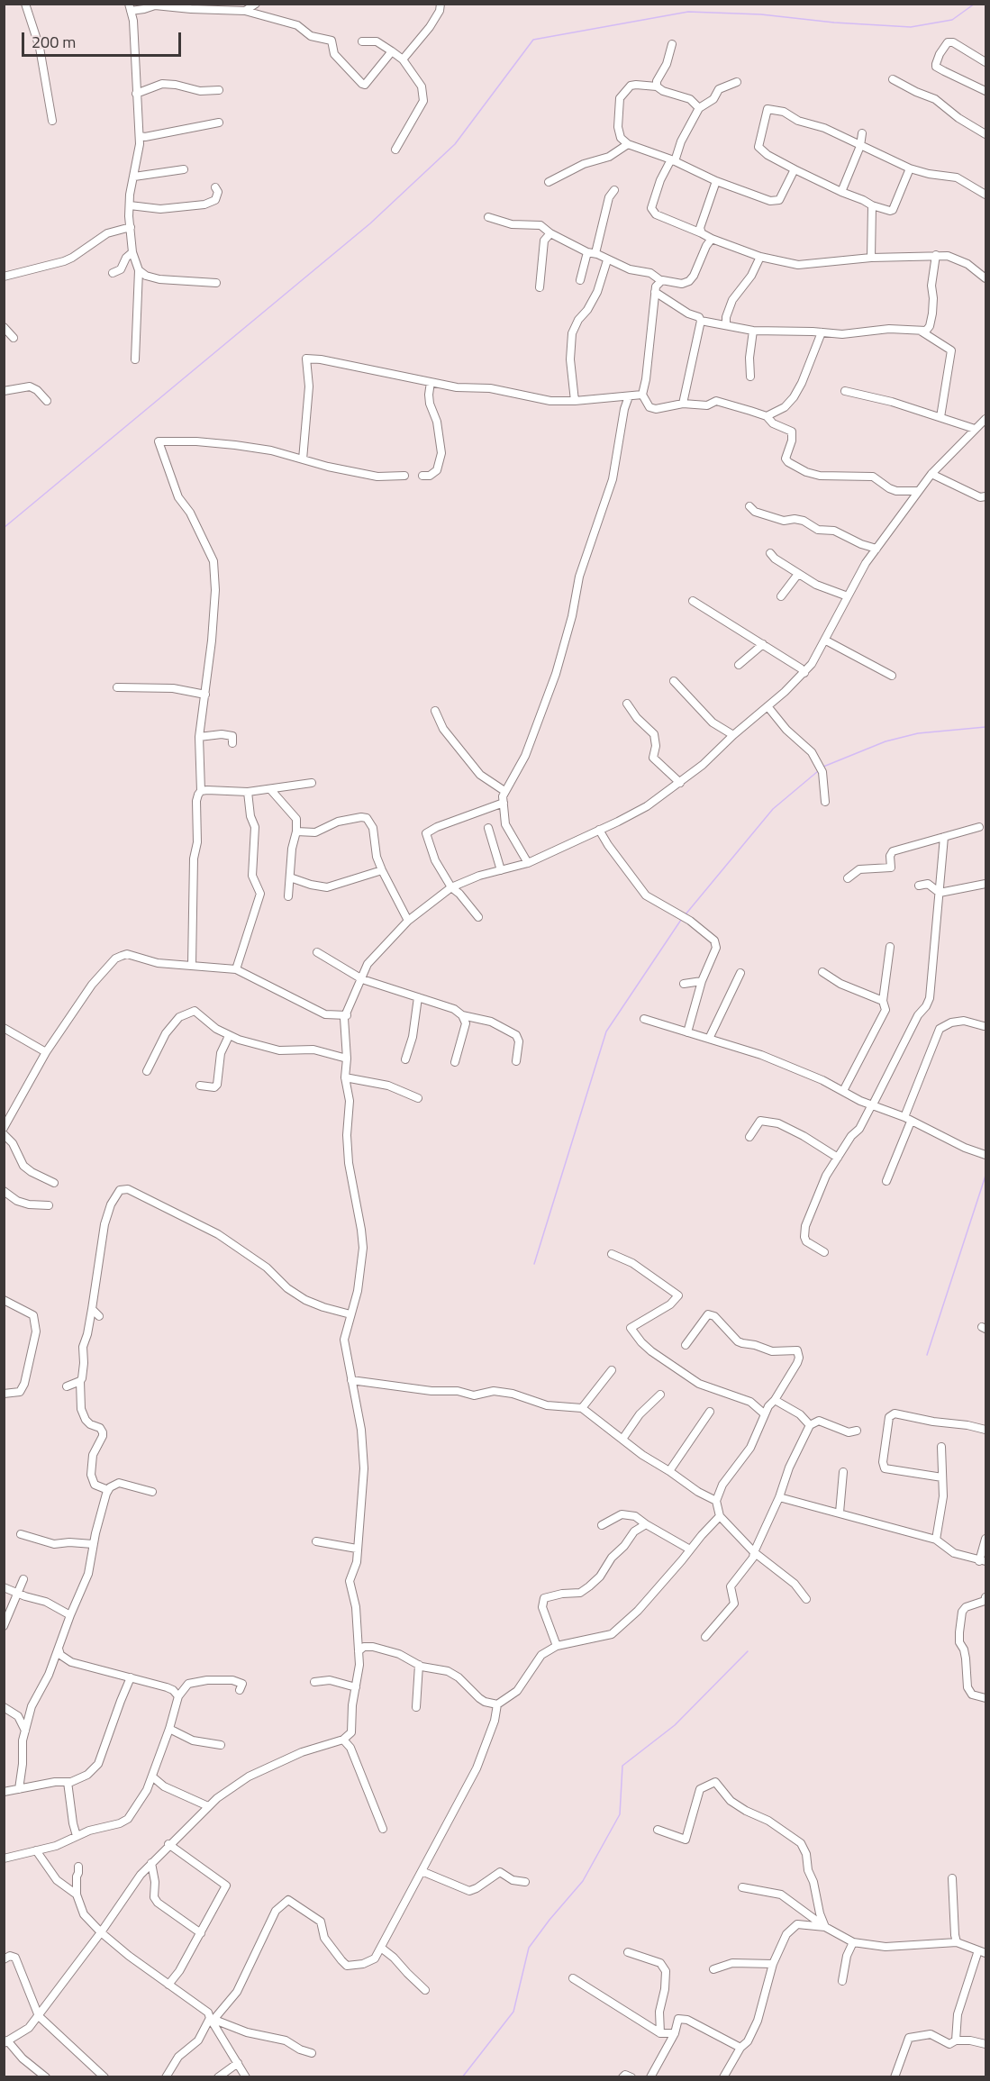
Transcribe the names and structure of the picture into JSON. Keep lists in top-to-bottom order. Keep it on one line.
{"scale_bar":"200 m"}
